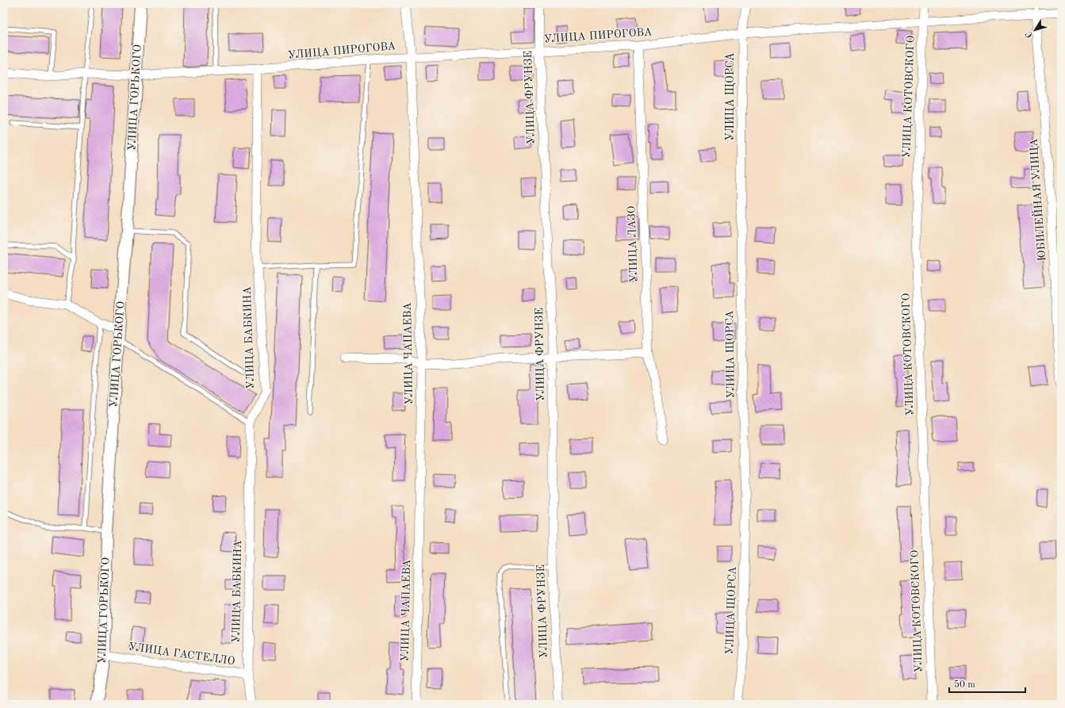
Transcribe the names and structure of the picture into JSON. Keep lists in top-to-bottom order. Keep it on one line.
{"streets":{"street":["УЛИЦА ПИРОГОВА","УЛИЦА ЩОРСА","УЛИЦА КОТОВСКОГО","УЛИЦА ГОРЬКОГО","УЛИЦА ФРУНЗЕ","ЮБИЛЕЙНАЯ УЛИЦА","УЛИЦА ЛАЗО","УЛИЦА БАБКИНА","УЛИЦА ЧАПАЕВА","УЛИЦА ГАСТЕЛЛО"]},"crossings":[["УЛИЦА ПИРОГОВА","УЛИЦА ЩОРСА"],["УЛИЦА ПИРОГОВА","УЛИЦА КОТОВСКОГО"],["УЛИЦА ПИРОГОВА","УЛИЦА ГОРЬКОГО"],["УЛИЦА ПИРОГОВА","УЛИЦА ФРУНЗЕ"],["УЛИЦА ПИРОГОВА","ЮБИЛЕЙНАЯ УЛИЦА"],["УЛИЦА ПИРОГОВА","УЛИЦА ЛАЗО"],["УЛИЦА ПИРОГОВА","УЛИЦА БАБКИНА"],["УЛИЦА ПИРОГОВА","УЛИЦА ЧАПАЕВА"],["УЛИЦА ГОРЬКОГО","УЛИЦА ГАСТЕЛЛО"],["УЛИЦА БАБКИНА","УЛИЦА ГАСТЕЛЛО"]],"scale_bar":"50 m","north":"bottom left"}
